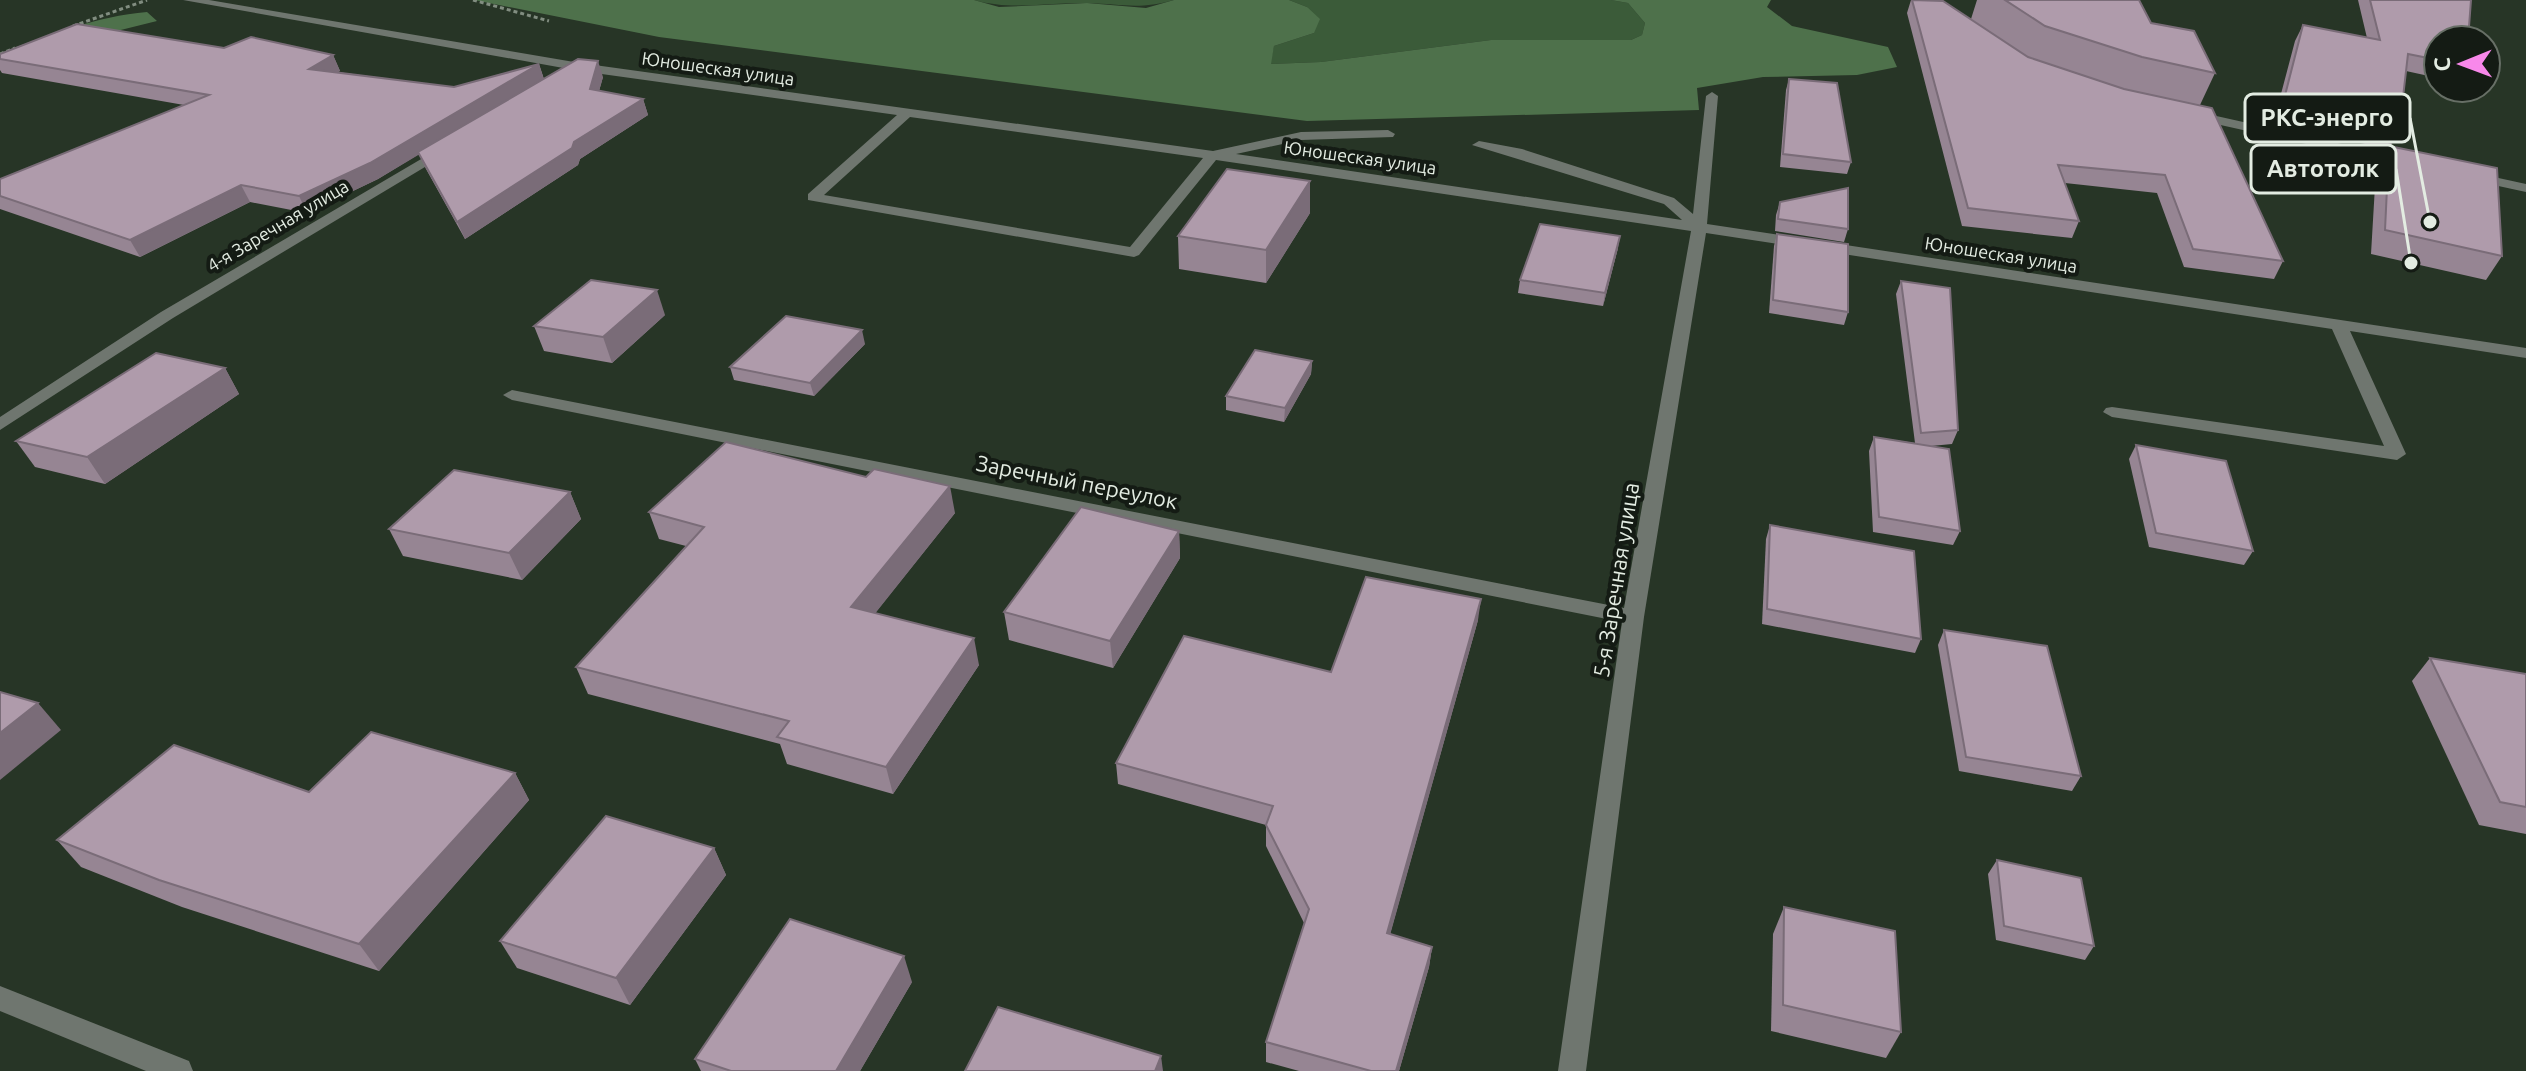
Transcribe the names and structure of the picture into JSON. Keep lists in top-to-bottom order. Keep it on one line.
{"streets":{"street":["Юношеская улица","4-я Заречная улица","Заречный переулок","5-я Заречная улица"]},"crossings":[["Юношеская улица","5-я Заречная улица"],["Заречный переулок","5-я Заречная улица"]],"places":["РКС-энерго","Автотолк"],"north":"left"}
